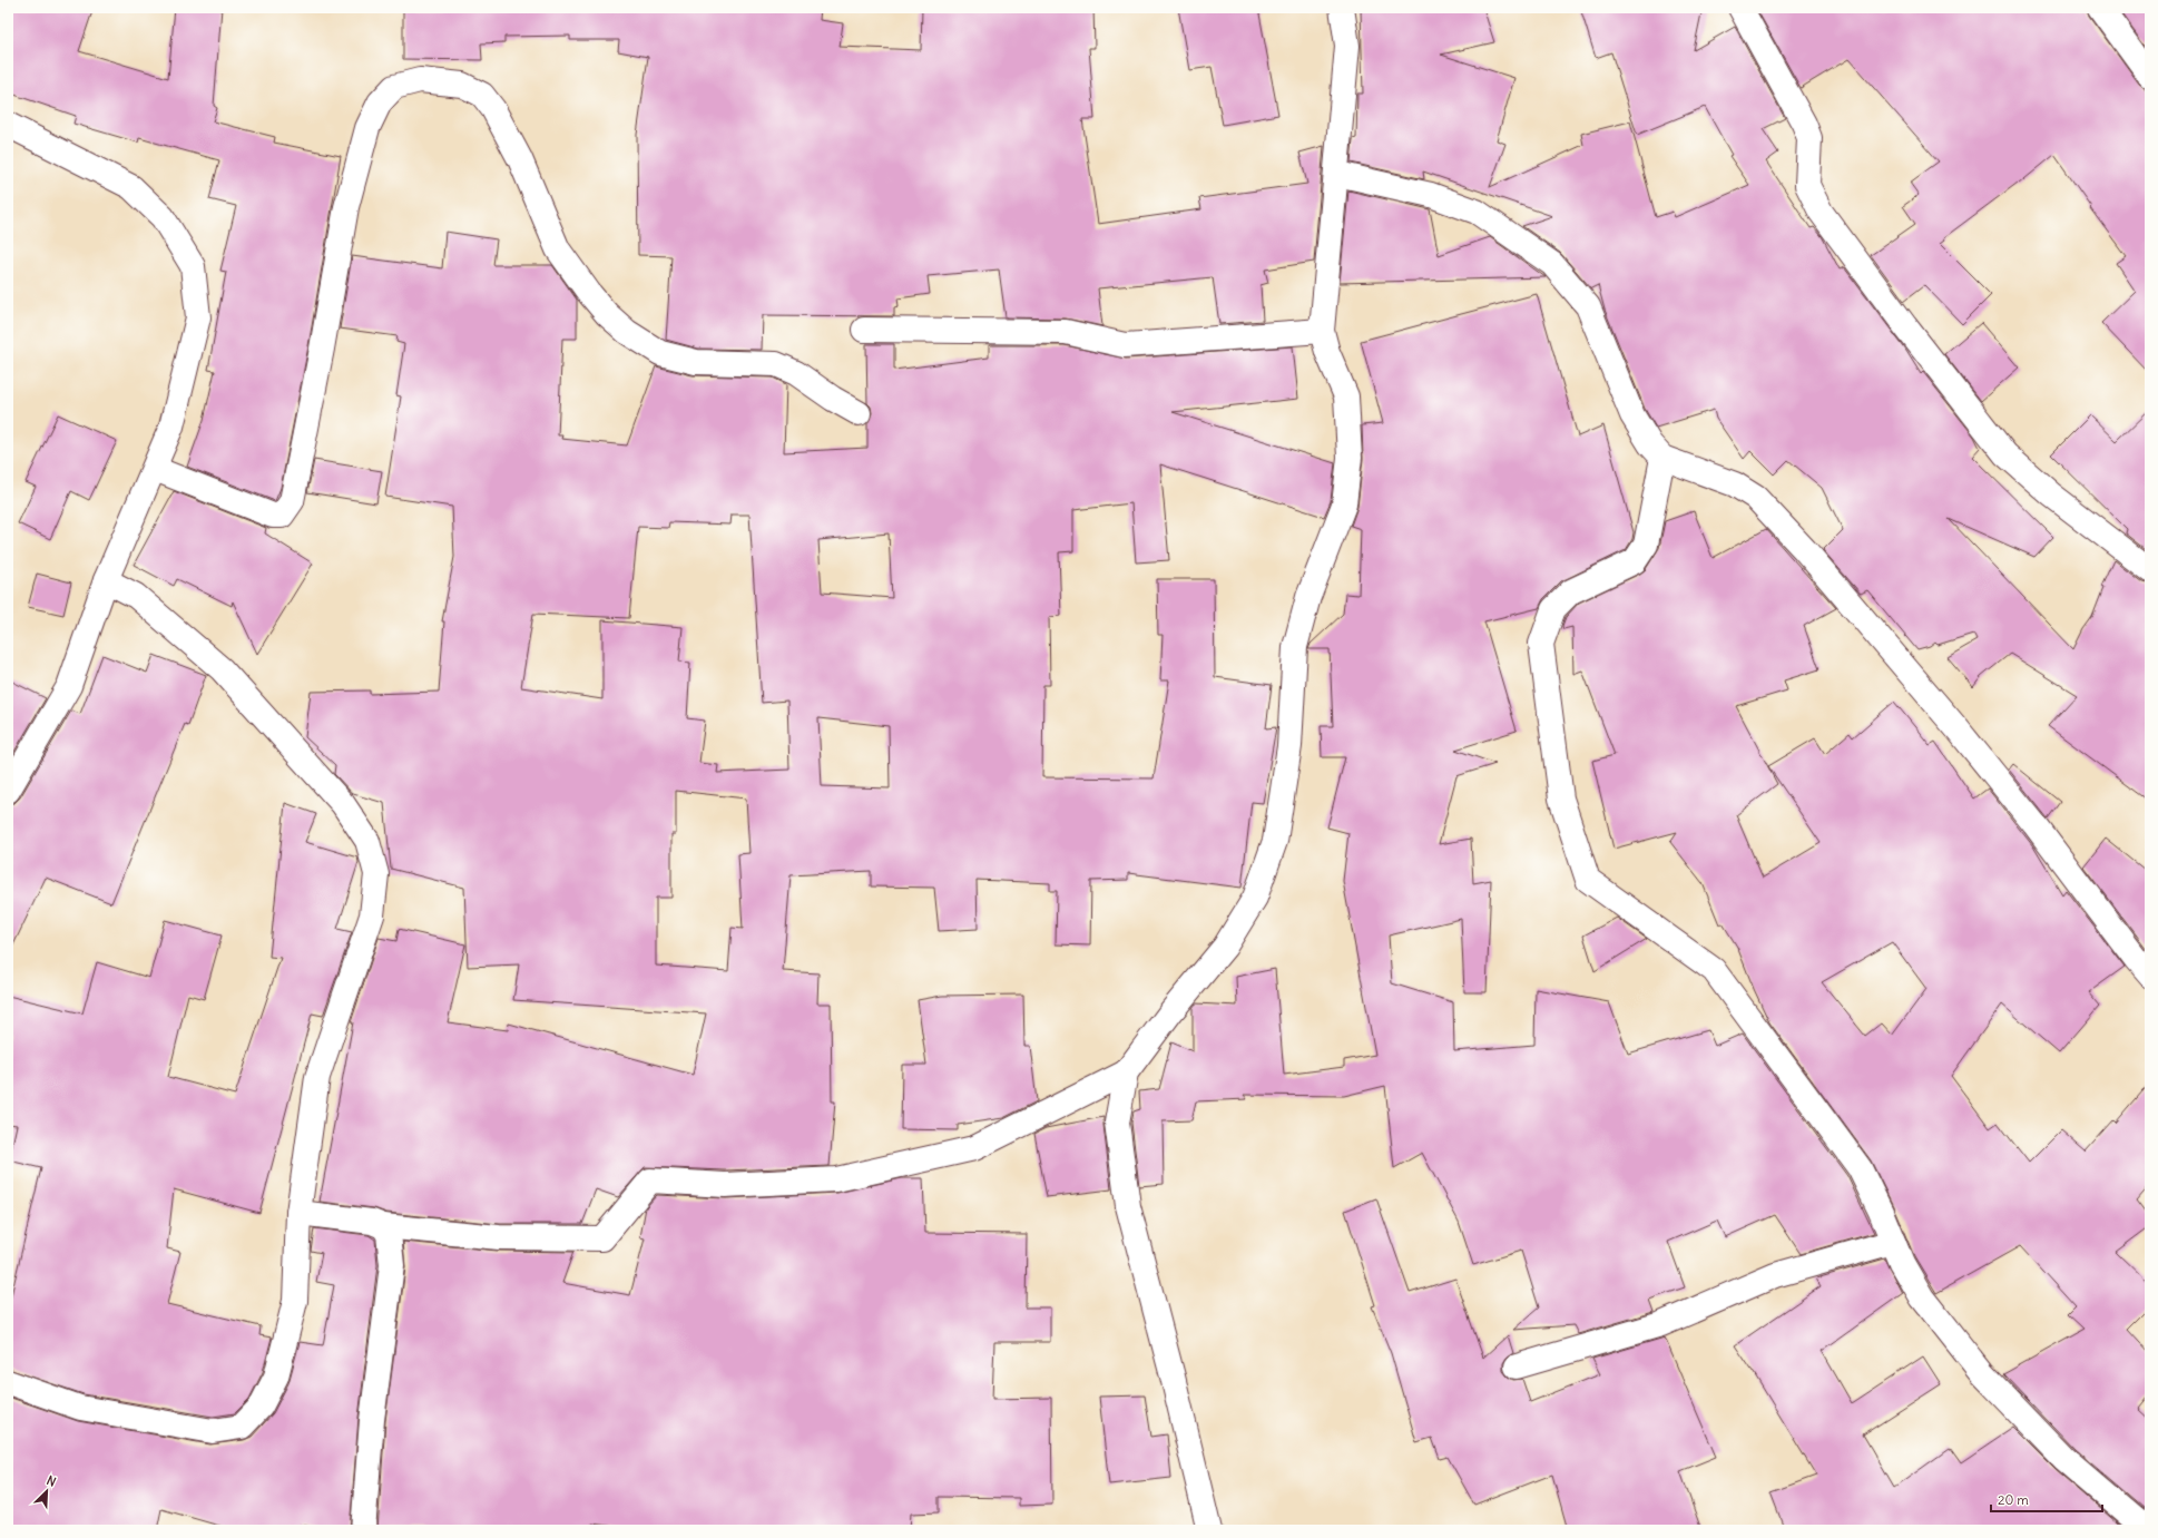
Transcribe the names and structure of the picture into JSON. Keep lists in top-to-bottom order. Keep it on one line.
{"scale_bar":"20 m","north":"top right"}
